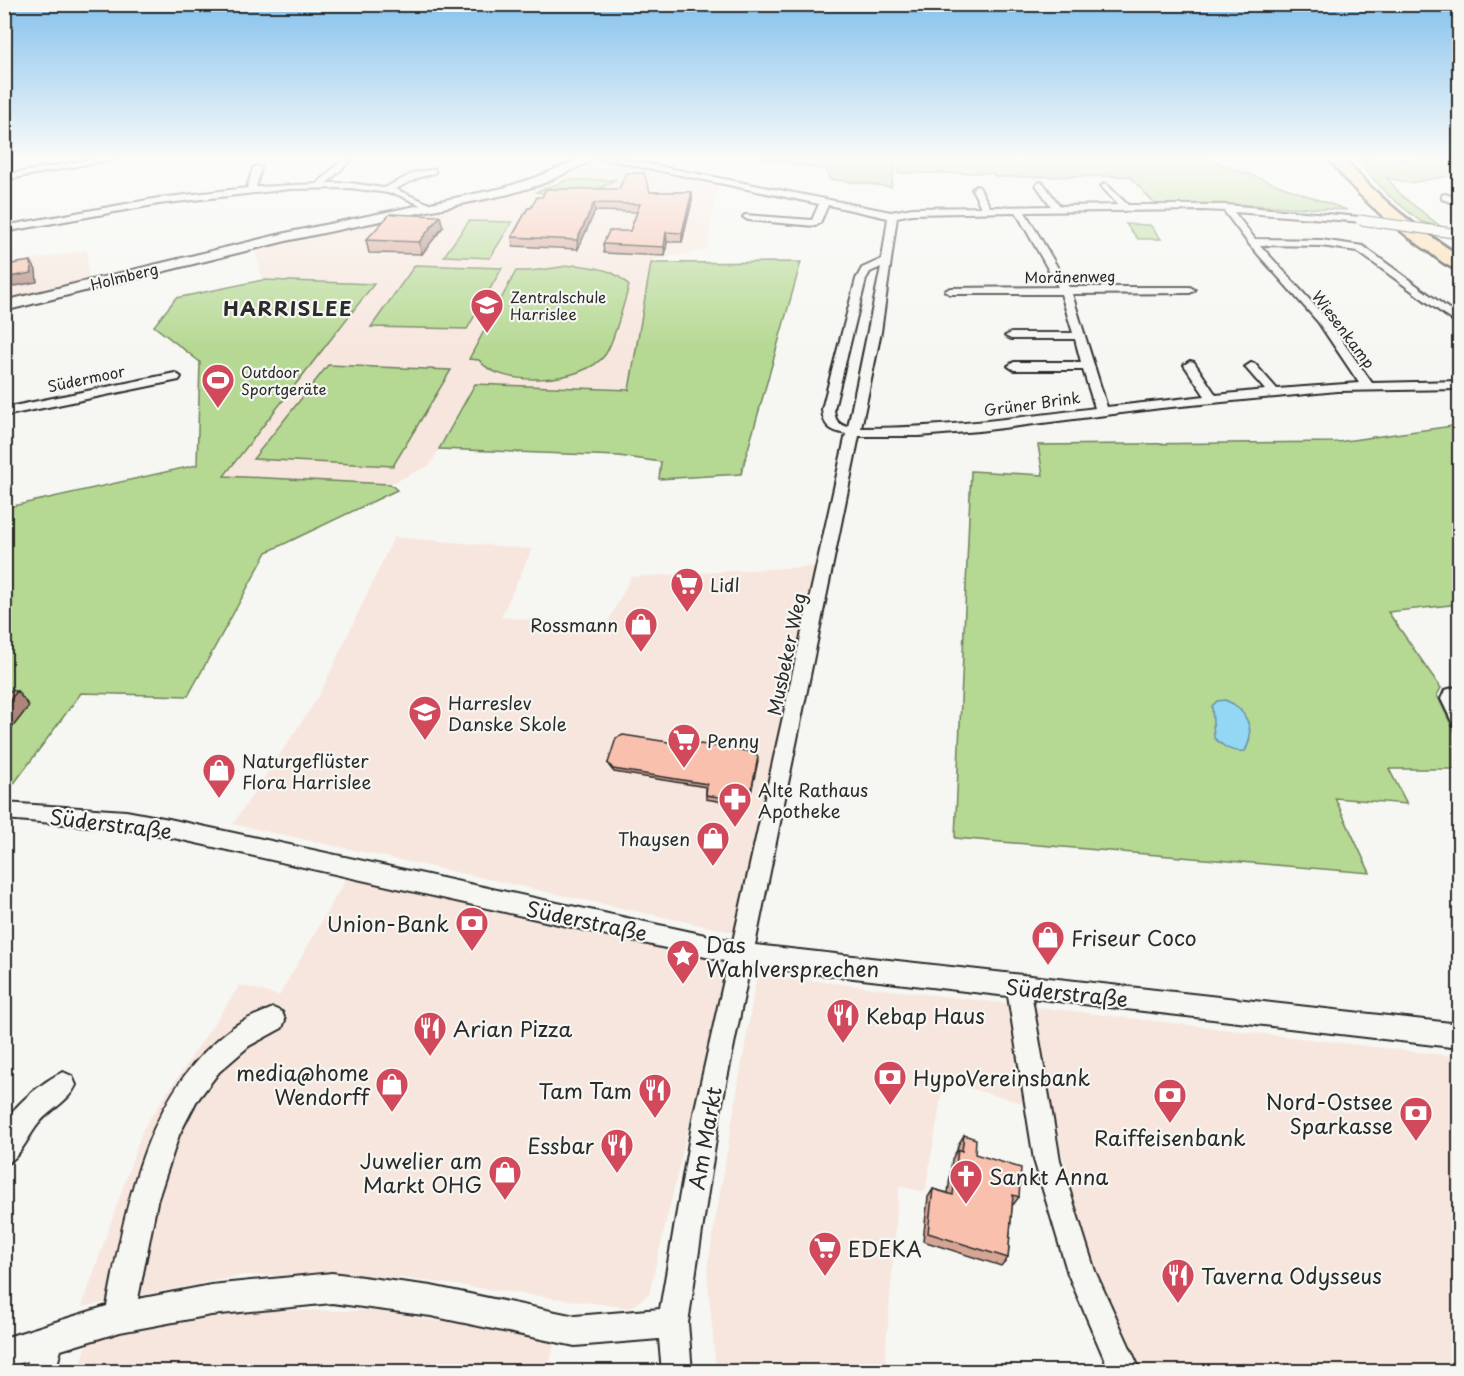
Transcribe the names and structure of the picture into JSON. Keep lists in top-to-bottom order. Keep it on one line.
{"streets":{"street":["Holmberg","Moränenweg","Wiesenkamp","Südermoor","Grüner Brink","Musbeker Weg","Süderstraße","Am Markt"]},"crossings":[["Wiesenkamp","Grüner Brink"],["Grüner Brink","Musbeker Weg"],["Musbeker Weg","Süderstraße"],["Musbeker Weg","Am Markt"],["Süderstraße","Am Markt"]],"districts":["HARRISLEE"],"places":{"school or university":["Zentralschule Harrislee","Harreslev Danske Skole"],"sports":["Outdoor Sportgeräte"],"supermarket":["Lidl","Penny","EDEKA"],"shop":["Rossmann","Naturgeflüster Flora Harrislee","Thaysen","Friseur Coco","media@home Wendorff","Juwelier am Markt OHG"],"pharmacy":["Alte Rathaus Apotheke"],"bank":["Union-Bank","HypoVereinsbank","Raiffeisenbank","Nord-Ostsee Sparkasse"],"place":["Das Wahlversprechen"],"restaurant":["Kebap Haus","Arian Pizza","Tam Tam","Essbar","Taverna Odysseus"],"church":["Sankt Anna"]}}
